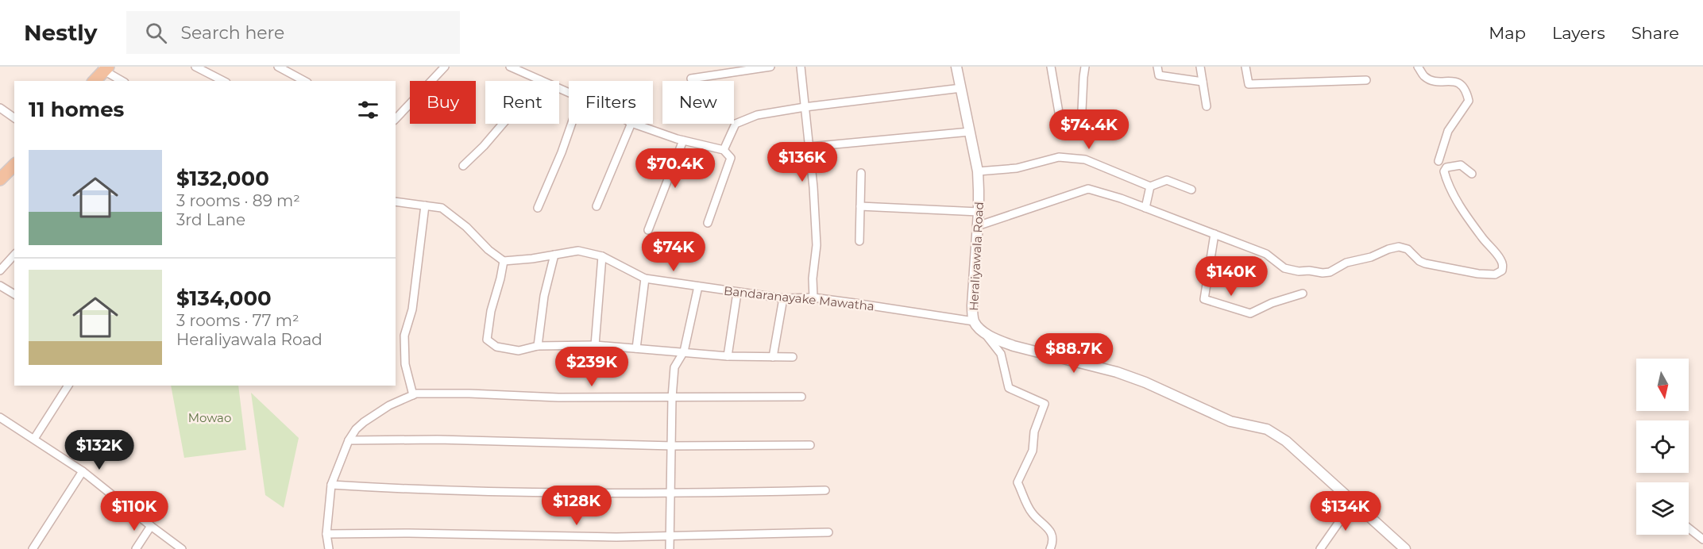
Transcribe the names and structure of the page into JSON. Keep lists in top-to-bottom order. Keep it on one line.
{"streets":{"street":["Heraliyawala Road","Bandaranayake Mawatha"]},"crossings":[["Heraliyawala Road","Bandaranayake Mawatha"]],"parks":["Mowao"],"north":"bottom","page":{"header":"Nestly","search":"Search here","nav":["Map","Layers","Share"],"chip":["Buy","Rent","Filters","New"],"heading":"11 homes","price":["$74.4K","$136K","$70.4K","$74K","$140K","$88.7K","$239K","$132K","$128K","$110K","$134K"],"list":[{"name":"$132,000","note":"3 rooms · 89 m² · 3rd Lane"},{"name":"$134,000","note":"3 rooms · 77 m² · Heraliyawala Road"}]}}
